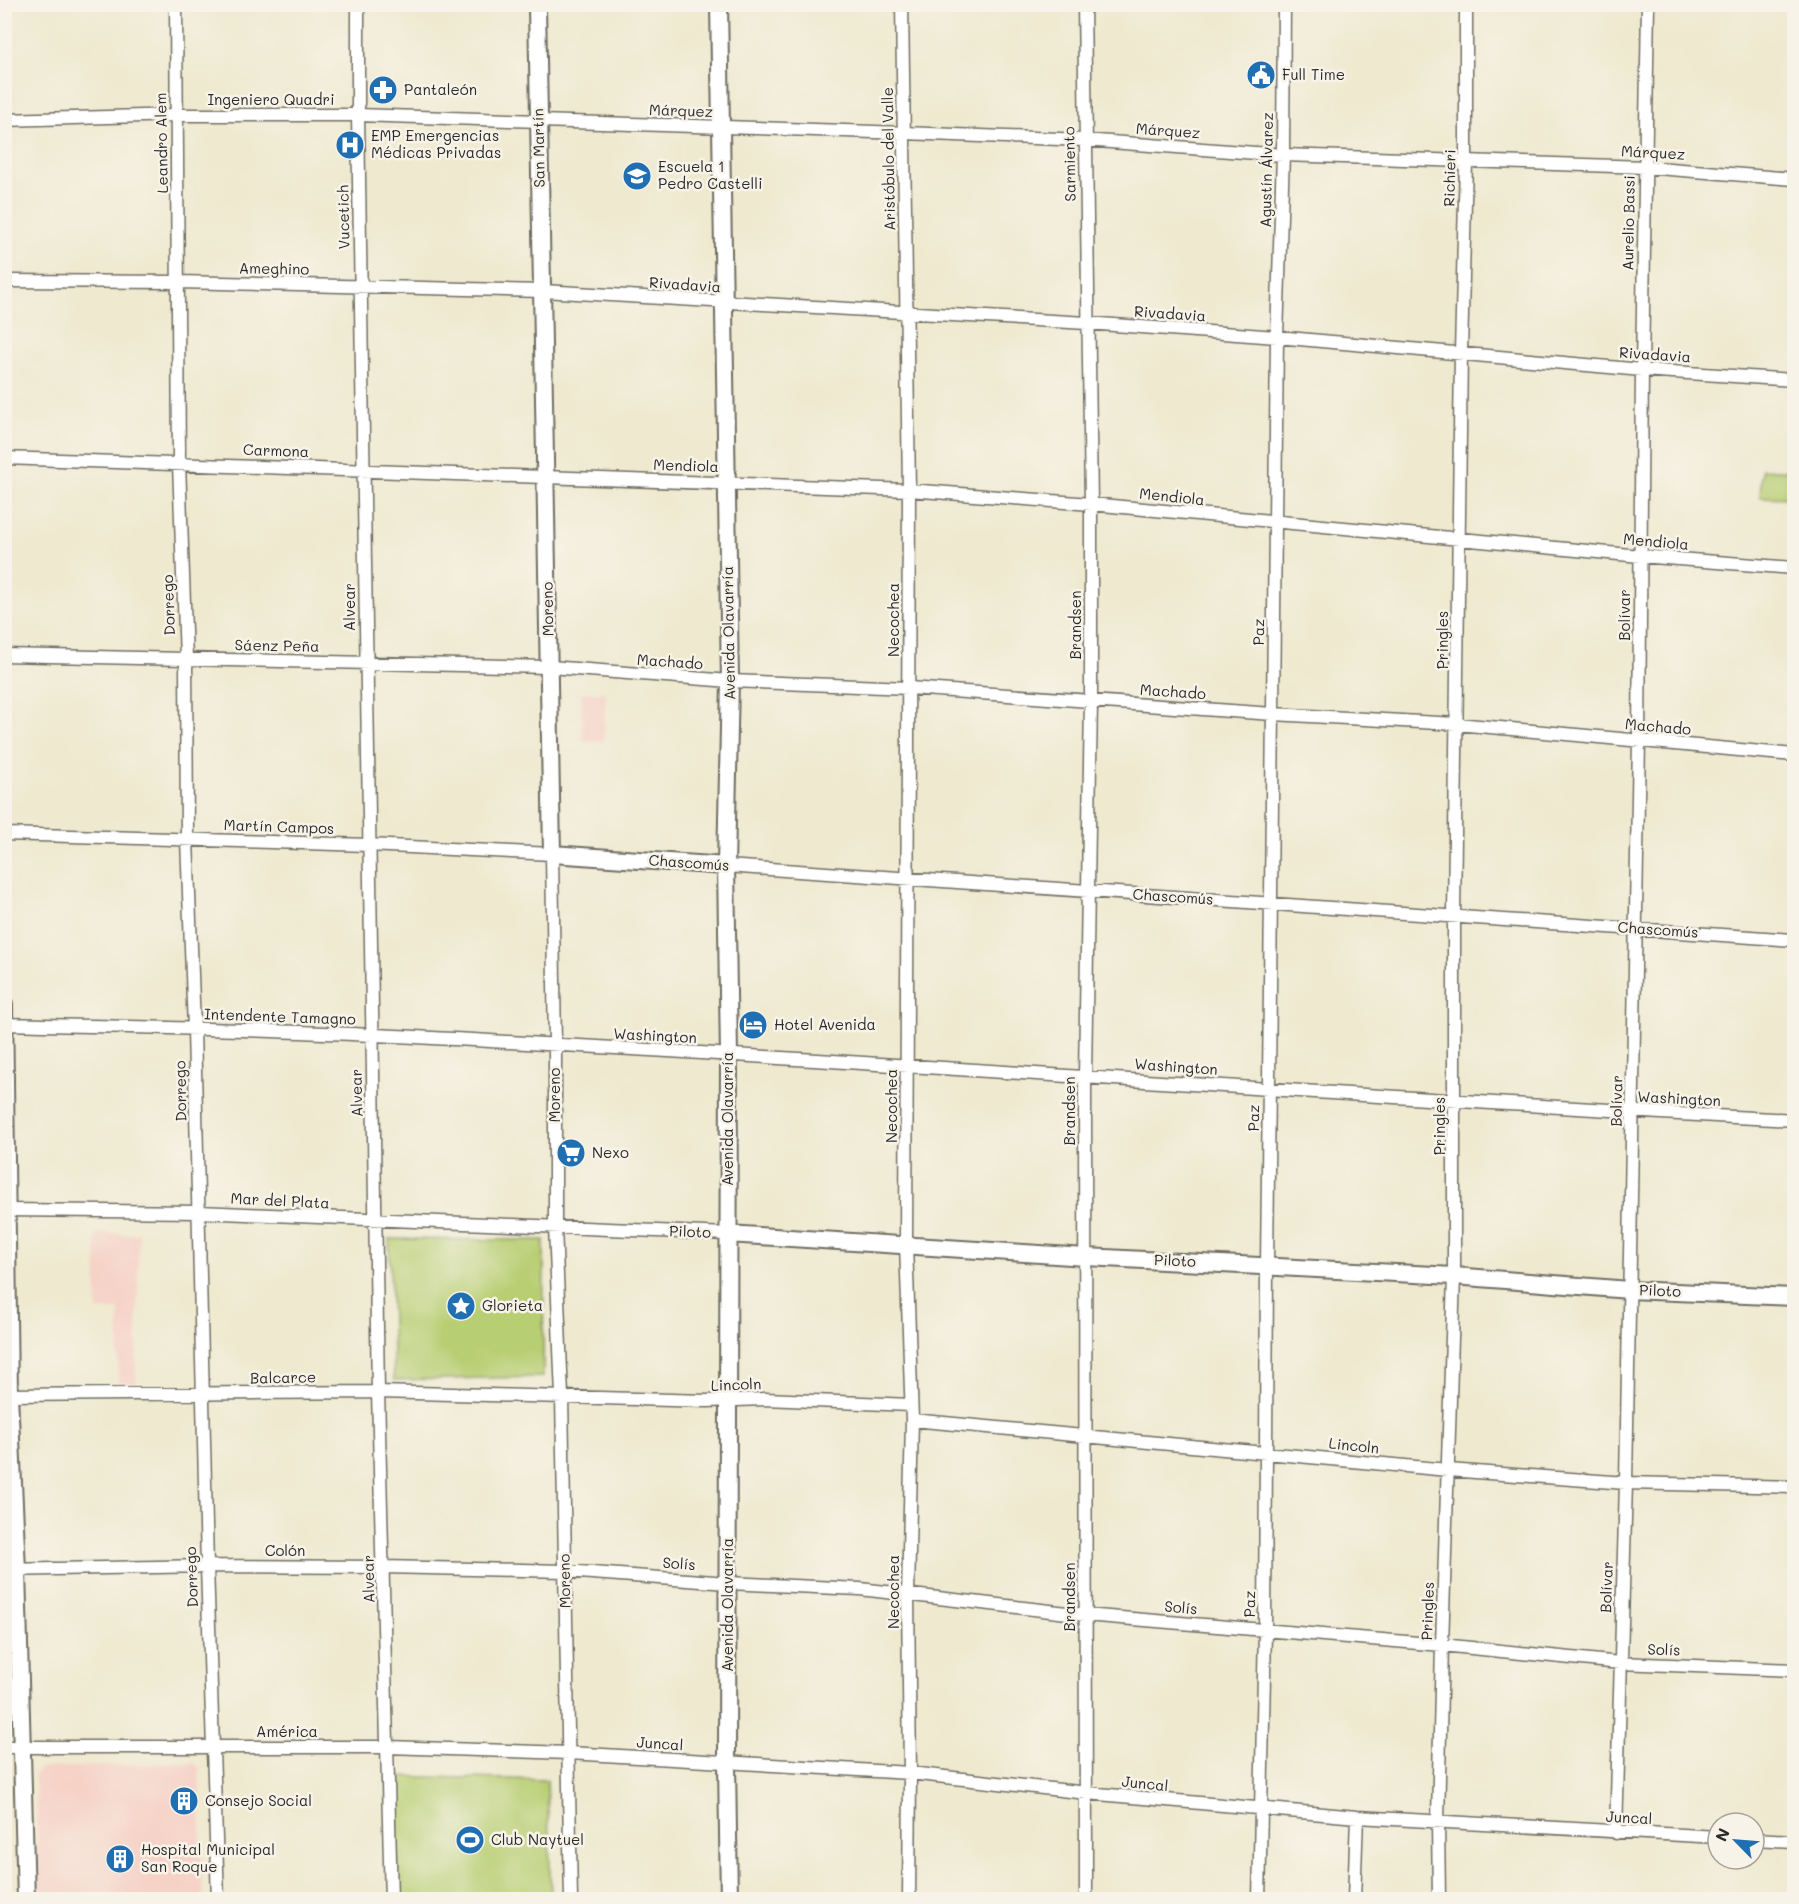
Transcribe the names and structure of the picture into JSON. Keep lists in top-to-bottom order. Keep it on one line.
{"streets":{"main road":["San Martín","Moreno","Avenida Olavarría","Chascomús","Piloto"],"street":["Ingeniero Quadri","Márquez","Leandro Alem","Aristóbulo del Valle","Sarmiento","Agustín Álvarez","Richieri","Vucetich","Aurelio Bassi","Ameghino","Rivadavia","Carmona","Mendiola","Dorrego","Alvear","Bolívar","Necochea","Brandsen","Paz","Pringles","Sáenz Peña","Machado","Martín Campos","Intendente Tamagno","Washington","Mar del Plata","Balcarce","Lincoln","Colón","Solís","América","Juncal"]},"crossings":[["Ingeniero Quadri","Márquez"],["Ingeniero Quadri","Leandro Alem"],["Ingeniero Quadri","San Martín"],["Ingeniero Quadri","Vucetich"],["Márquez","San Martín"],["Márquez","Aristóbulo del Valle"],["Márquez","Sarmiento"],["Márquez","Agustín Álvarez"],["Márquez","Richieri"],["Márquez","Aurelio Bassi"],["Márquez","Avenida Olavarría"],["Leandro Alem","Ameghino"],["Leandro Alem","Dorrego"],["San Martín","Ameghino"],["San Martín","Rivadavia"],["San Martín","Moreno"],["Aristóbulo del Valle","Rivadavia"],["Aristóbulo del Valle","Necochea"],["Sarmiento","Rivadavia"],["Sarmiento","Brandsen"],["Agustín Álvarez","Rivadavia"],["Agustín Álvarez","Paz"],["Richieri","Rivadavia"],["Richieri","Pringles"],["Vucetich","Ameghino"],["Vucetich","Alvear"],["Aurelio Bassi","Rivadavia"],["Aurelio Bassi","Bolívar"],["Ameghino","Rivadavia"],["Ameghino","Dorrego"],["Ameghino","Alvear"],["Ameghino","Moreno"],["Rivadavia","Moreno"],["Rivadavia","Bolívar"],["Rivadavia","Necochea"],["Rivadavia","Brandsen"],["Rivadavia","Paz"],["Rivadavia","Avenida Olavarría"],["Rivadavia","Pringles"],["Carmona","Mendiola"],["Carmona","Dorrego"],["Carmona","Alvear"],["Carmona","Moreno"],["Mendiola","Moreno"],["Mendiola","Bolívar"],["Mendiola","Necochea"],["Mendiola","Brandsen"],["Mendiola","Paz"],["Mendiola","Avenida Olavarría"],["Mendiola","Pringles"],["Dorrego","Sáenz Peña"],["Dorrego","Martín Campos"],["Dorrego","Intendente Tamagno"],["Dorrego","Mar del Plata"],["Dorrego","Balcarce"],["Dorrego","Colón"],["Dorrego","América"],["Alvear","Sáenz Peña"],["Alvear","Martín Campos"],["Alvear","Intendente Tamagno"],["Alvear","Mar del Plata"],["Alvear","Balcarce"],["Alvear","Colón"],["Alvear","América"],["Moreno","Sáenz Peña"],["Moreno","Machado"],["Moreno","Martín Campos"],["Moreno","Chascomús"],["Moreno","Intendente Tamagno"],["Moreno","Washington"],["Moreno","Mar del Plata"],["Moreno","Piloto"],["Moreno","Balcarce"],["Moreno","Lincoln"],["Moreno","Colón"],["Moreno","Solís"],["Moreno","América"],["Moreno","Juncal"],["Bolívar","Machado"],["Bolívar","Chascomús"],["Bolívar","Washington"],["Bolívar","Piloto"],["Bolívar","Lincoln"],["Bolívar","Solís"],["Bolívar","Juncal"],["Necochea","Machado"],["Necochea","Chascomús"],["Necochea","Washington"],["Necochea","Piloto"],["Necochea","Lincoln"],["Necochea","Solís"],["Necochea","Juncal"],["Brandsen","Machado"],["Brandsen","Chascomús"],["Brandsen","Washington"],["Brandsen","Piloto"],["Brandsen","Lincoln"],["Brandsen","Solís"],["Brandsen","Juncal"],["Paz","Machado"],["Paz","Chascomús"],["Paz","Washington"],["Paz","Piloto"],["Paz","Lincoln"],["Paz","Solís"],["Paz","Juncal"],["Avenida Olavarría","Machado"],["Avenida Olavarría","Chascomús"],["Avenida Olavarría","Washington"],["Avenida Olavarría","Piloto"],["Avenida Olavarría","Lincoln"],["Avenida Olavarría","Solís"],["Avenida Olavarría","Juncal"],["Pringles","Machado"],["Pringles","Chascomús"],["Pringles","Washington"],["Pringles","Piloto"],["Pringles","Lincoln"],["Pringles","Solís"],["Pringles","Juncal"],["Sáenz Peña","Machado"],["Martín Campos","Chascomús"],["Intendente Tamagno","Washington"],["Mar del Plata","Piloto"],["Balcarce","Lincoln"],["Colón","Solís"],["América","Juncal"]],"places":{"public building":["Full Time"],"pharmacy":["Pantaleón"],"hospital":["EMP Emergencias Médicas Privadas"],"school or university":["Escuela 1 Pedro Castelli"],"hotel":["Hotel Avenida"],"supermarket":["Nexo"],"place":["Glorieta"],"building":["Consejo Social","Hospital Municipal San Roque"],"sports":["Club Naytuel"]},"north":"top left"}
